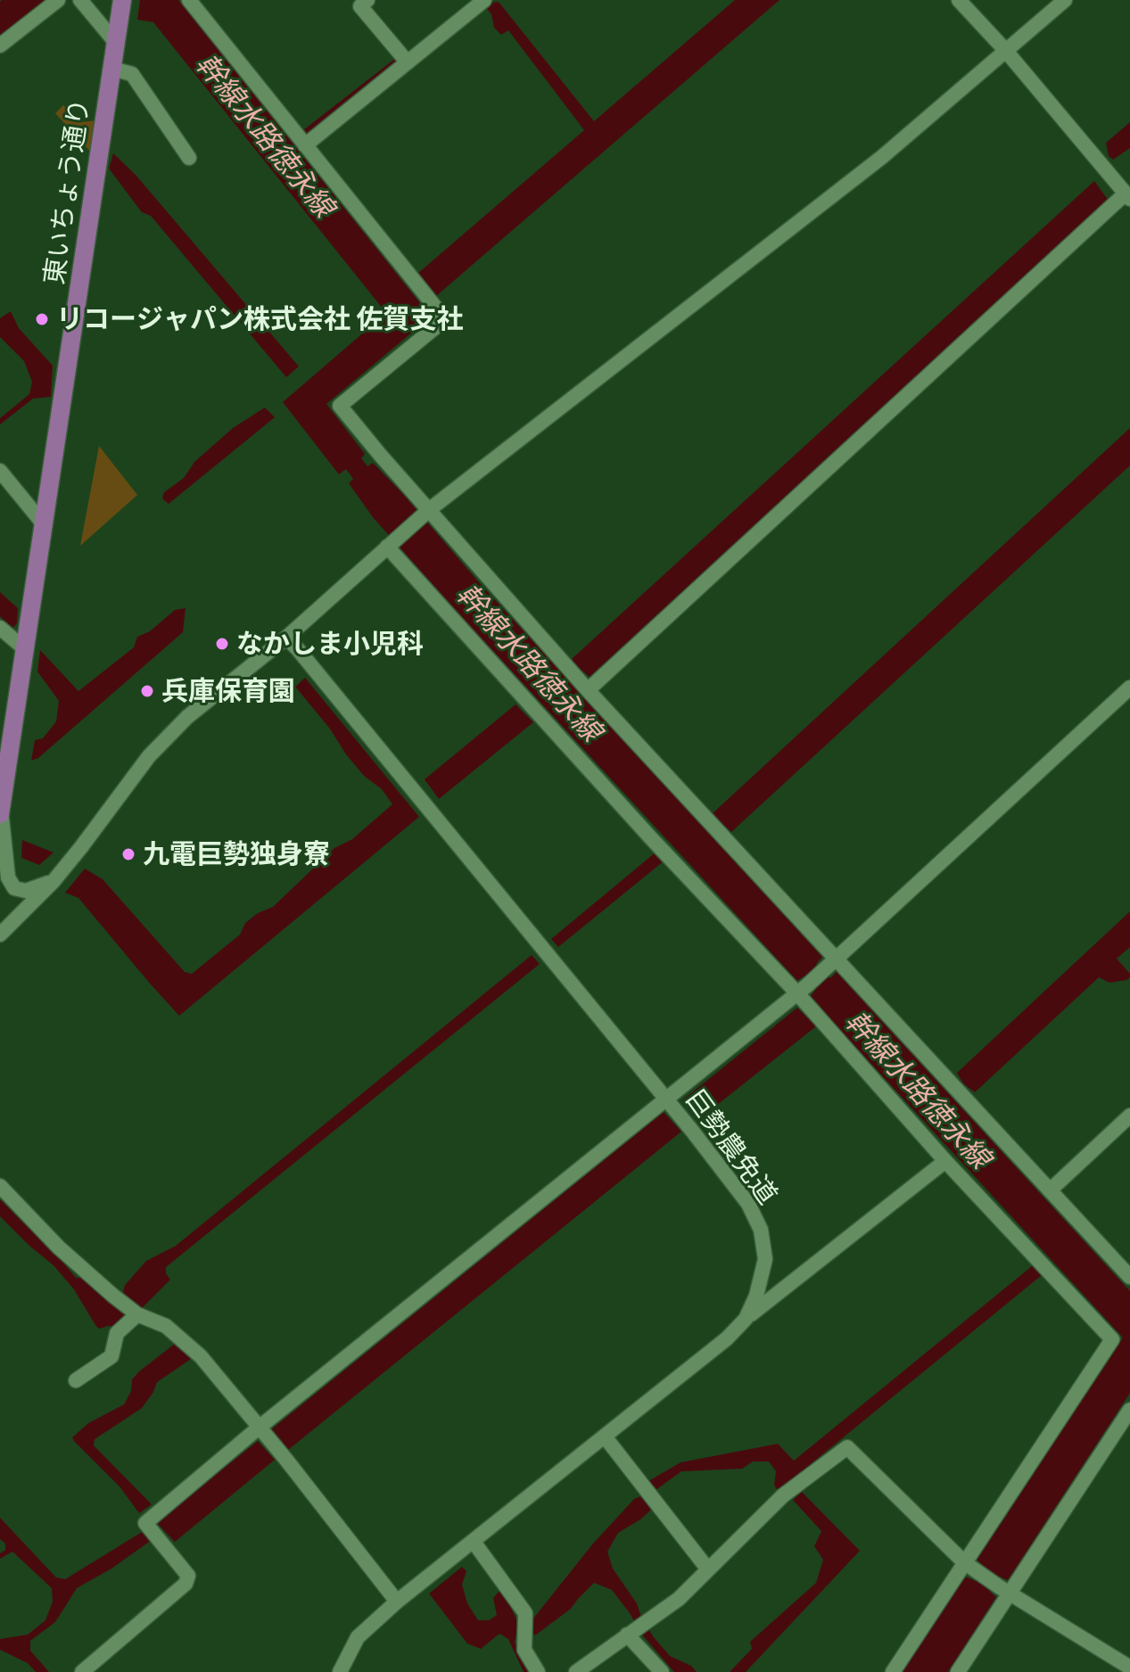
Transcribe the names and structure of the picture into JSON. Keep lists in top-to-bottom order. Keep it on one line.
{"streets":{"main road":["東いちょう通り"],"street":["巨勢農免道"]},"water":["幹線水路徳永線"],"places":["リコージャパン株式会社 佐賀支社","なかしま小児科","兵庫保育園","九電巨勢独身寮"]}
